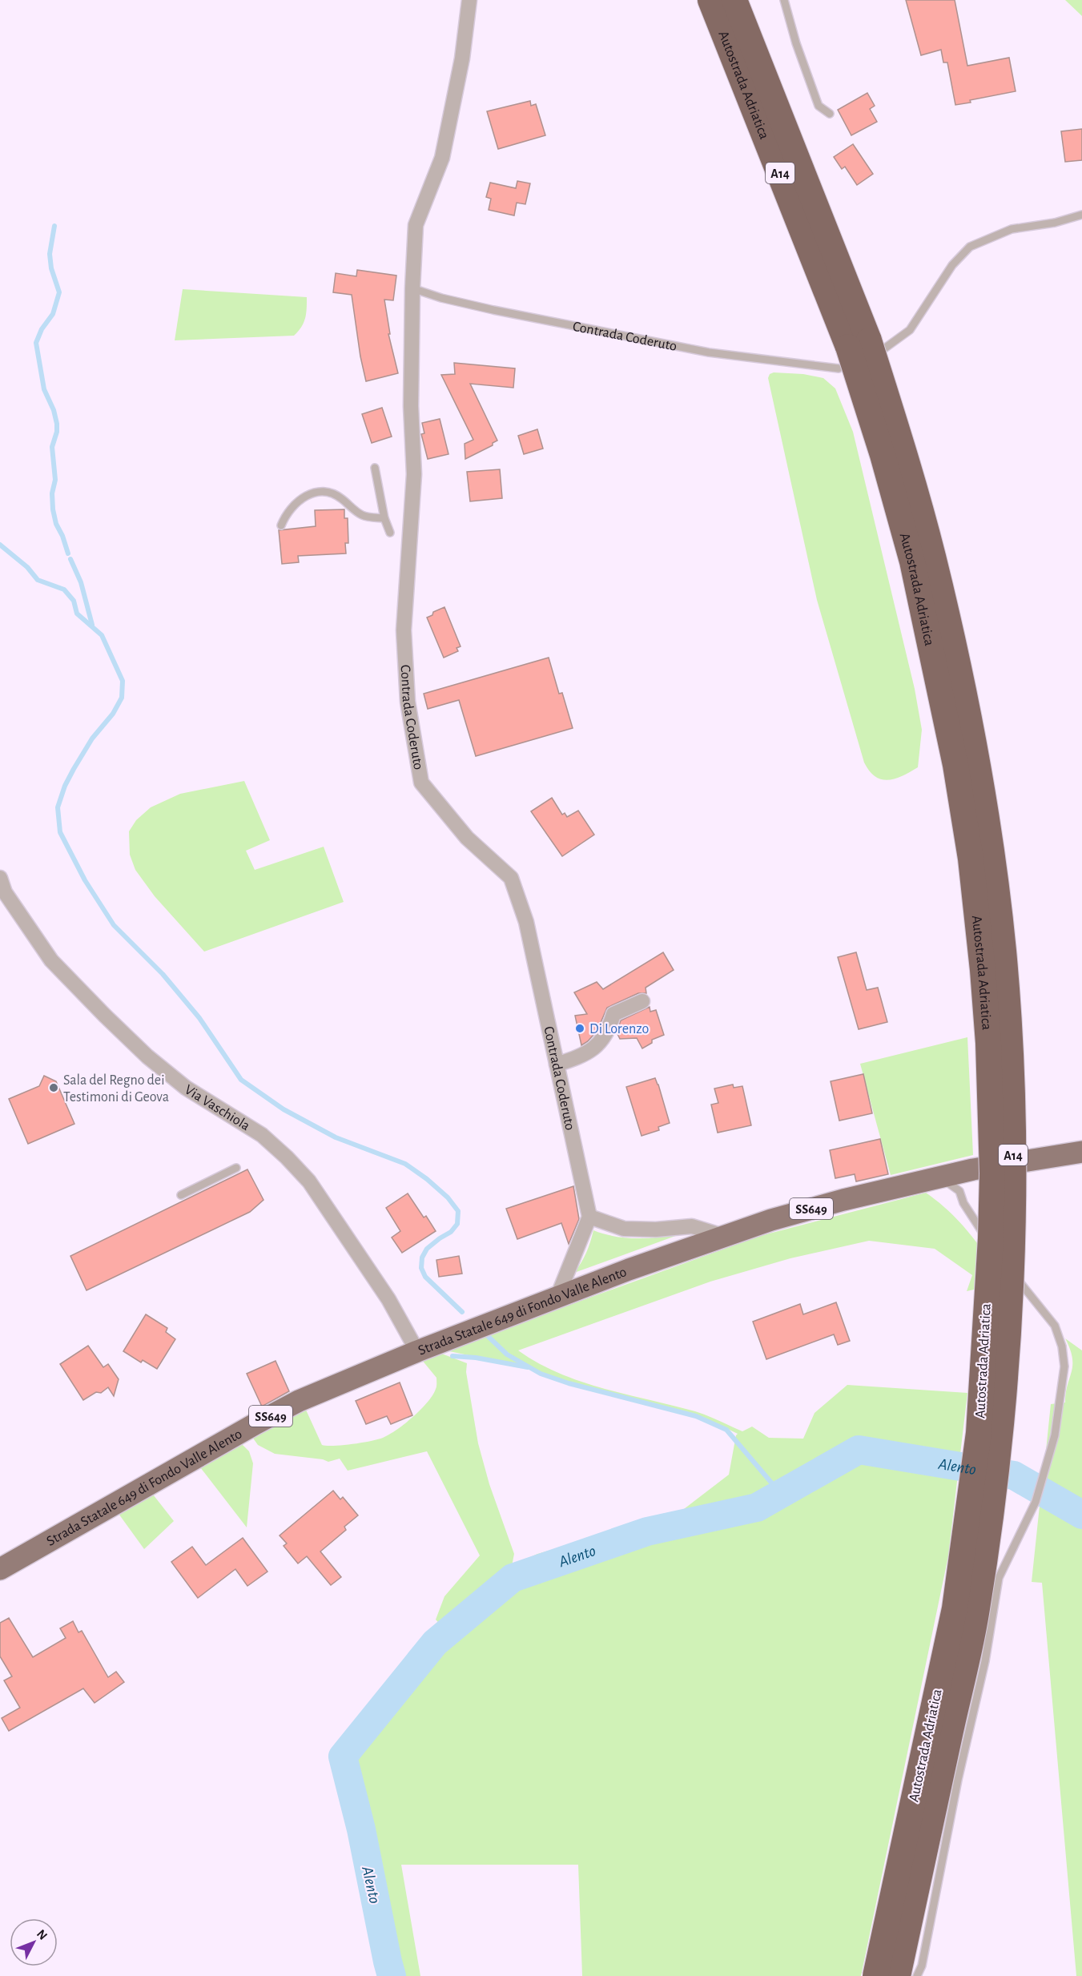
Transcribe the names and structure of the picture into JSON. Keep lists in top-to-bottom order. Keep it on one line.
{"streets":{"highway":["Autostrada Adriatica","A14"],"main road":["SS649","Strada Statale 649 di Fondo Valle Alento"],"street":["Contrada Coderuto","Via Vaschiola"]},"crossings":[["Autostrada Adriatica","Contrada Coderuto"],["Via Vaschiola","Strada Statale 649 di Fondo Valle Alento"]],"water":["Alento"],"places":["Di Lorenzo","Sala del Regno dei Testimoni di Geova"],"north":"top right"}
